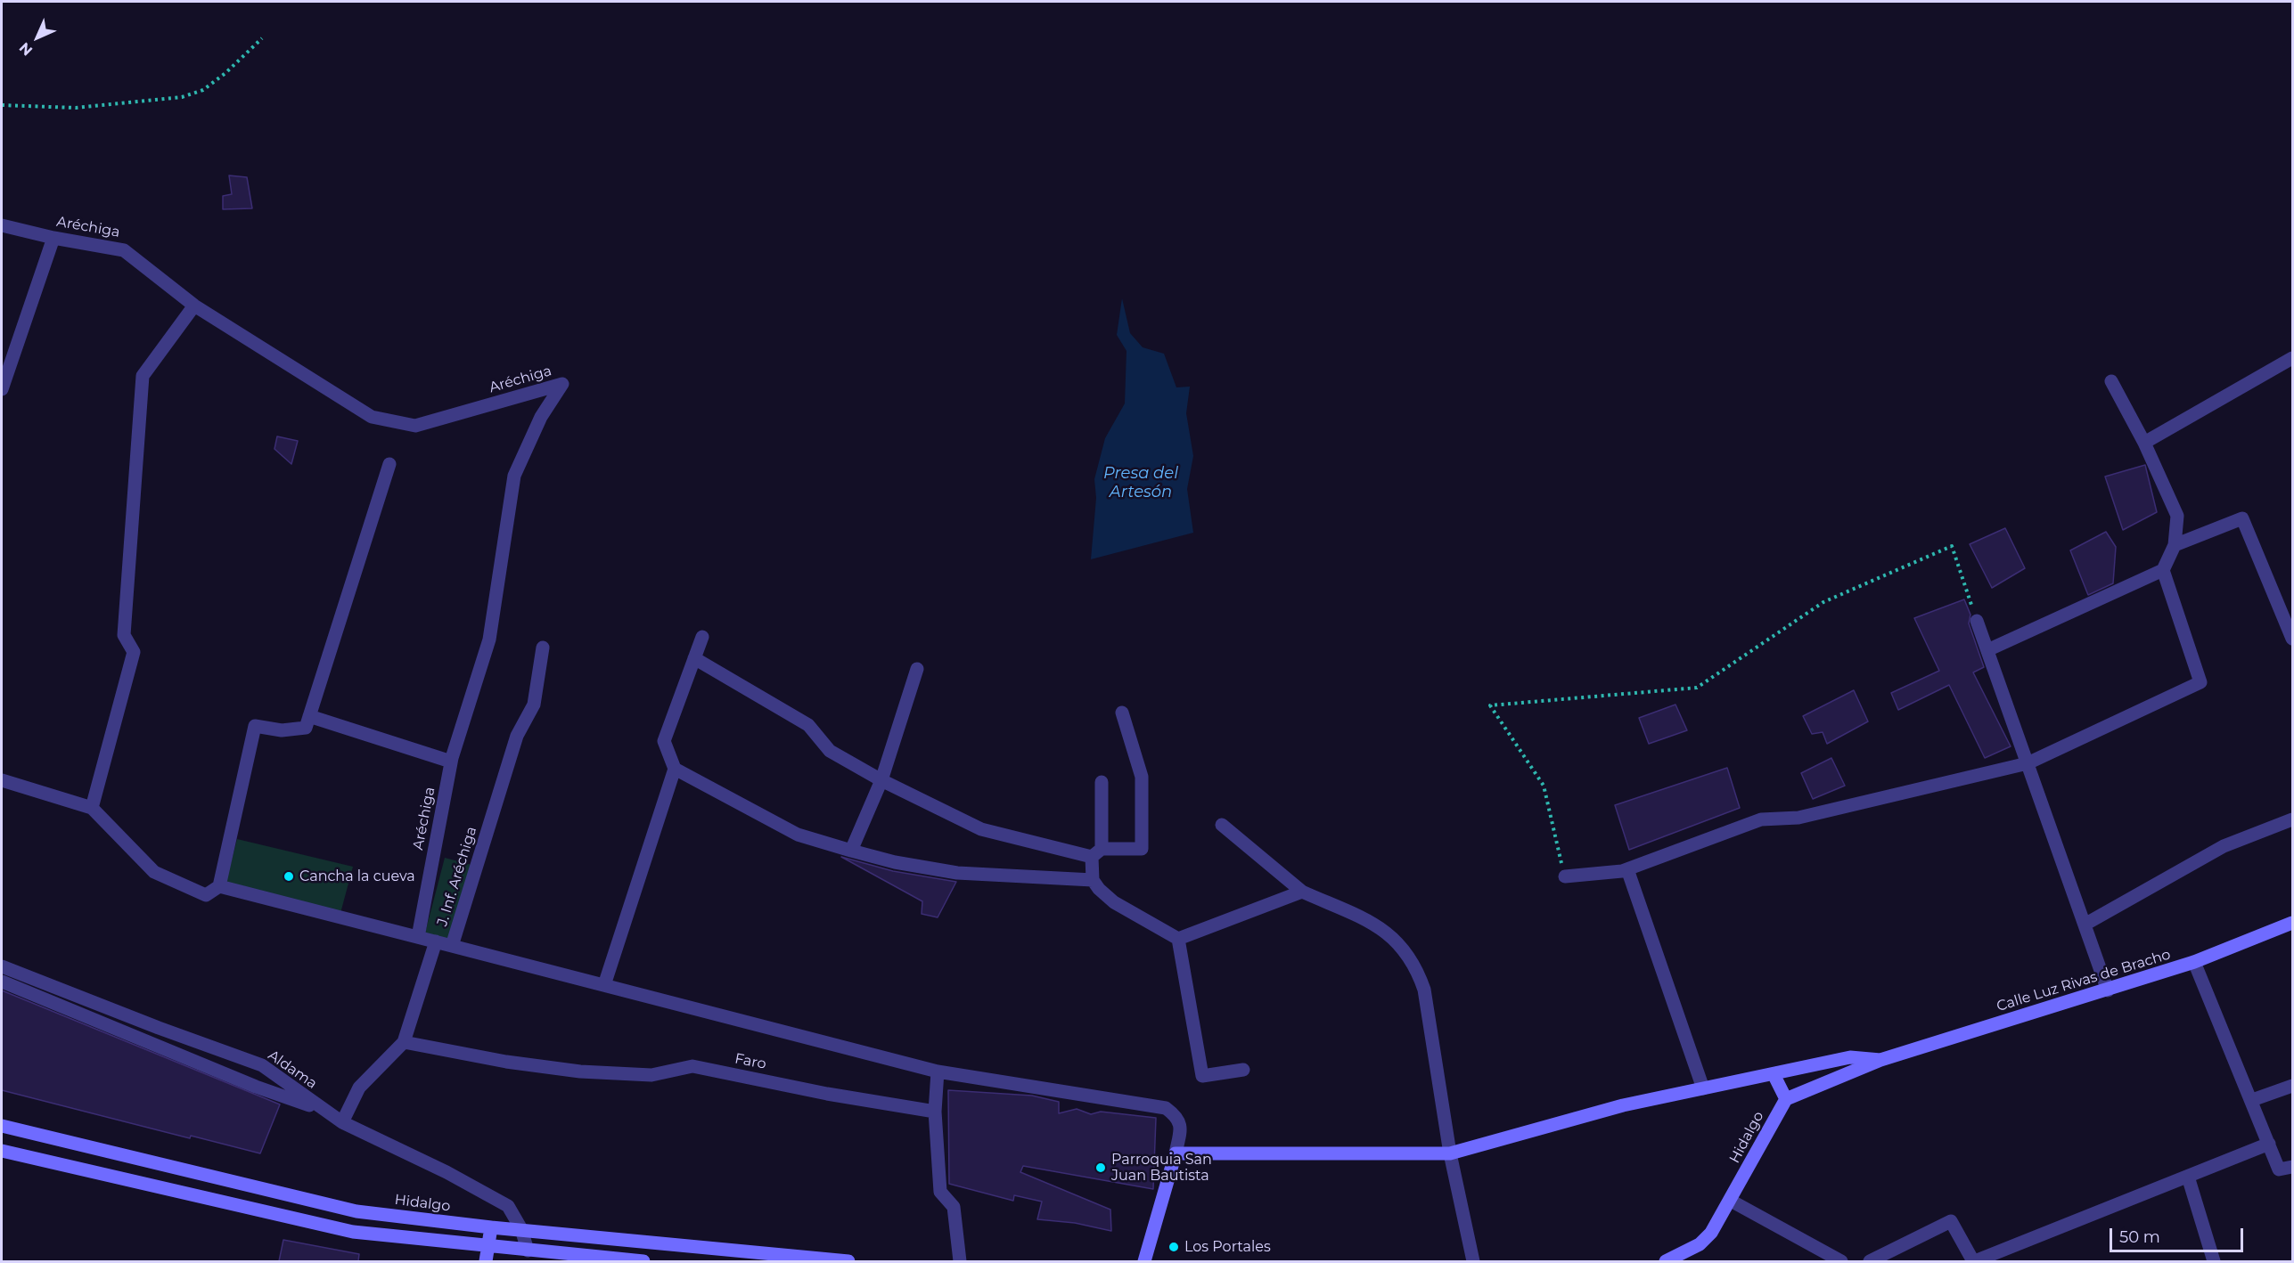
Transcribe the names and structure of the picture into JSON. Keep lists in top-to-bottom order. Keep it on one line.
{"streets":{"main road":["Calle Luz Rivas de Bracho","Hidalgo"],"street":["Aréchiga","J. Inf. Aréchiga","Faro","Aldama"]},"crossings":[["Aréchiga","J. Inf. Aréchiga"],["Aldama","Hidalgo"]],"water":["Presa del Artesón"],"places":["Cancha la cueva","Parroquia San Juan Bautista","Los Portales"],"scale_bar":"50 m","north":"bottom left"}
